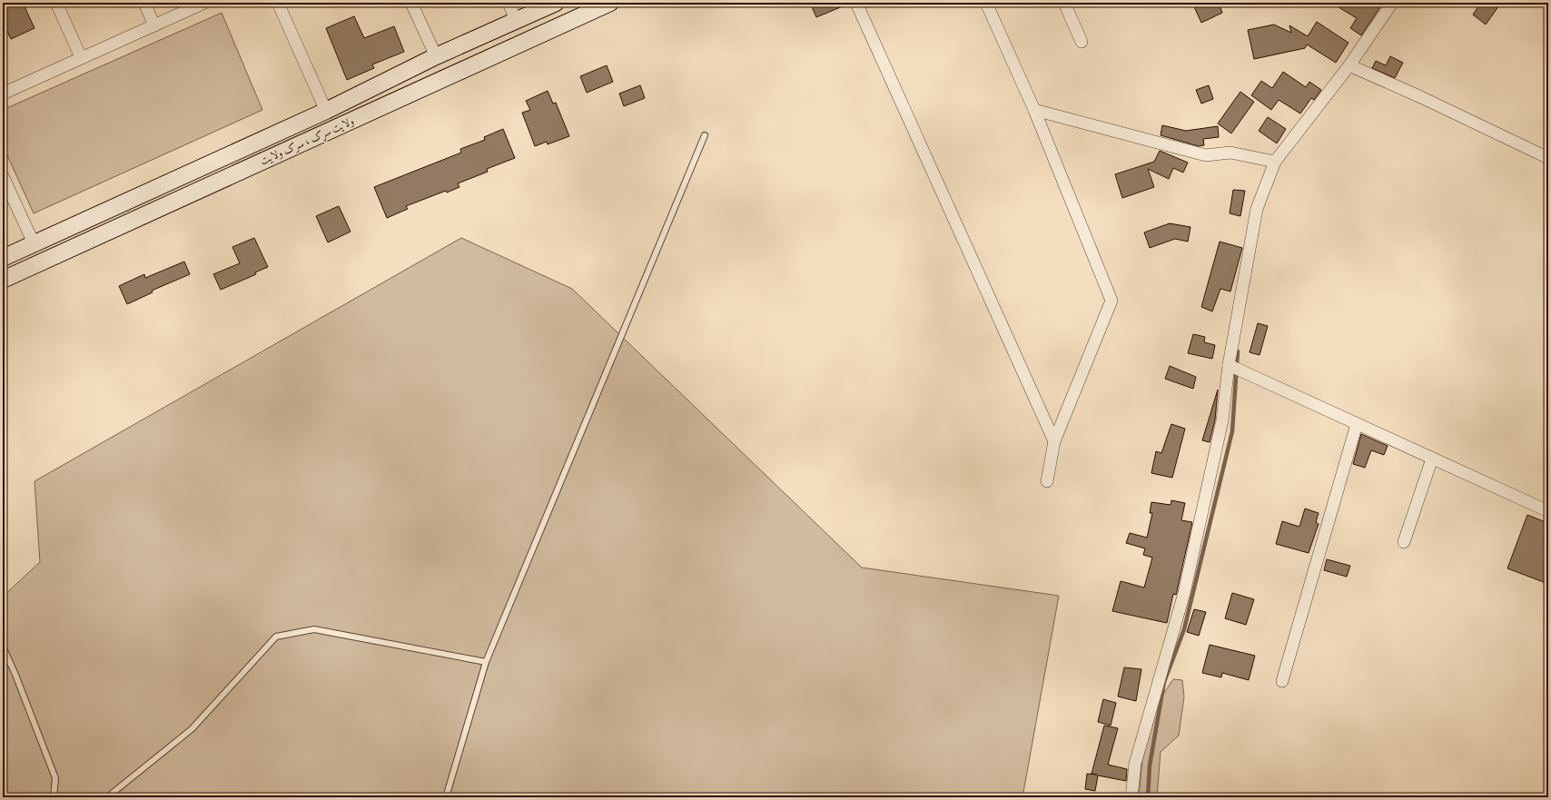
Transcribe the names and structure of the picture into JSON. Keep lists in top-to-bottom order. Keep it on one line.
{"streets":{"main road":["ولایت سړک ، سرک ولایت"]}}
